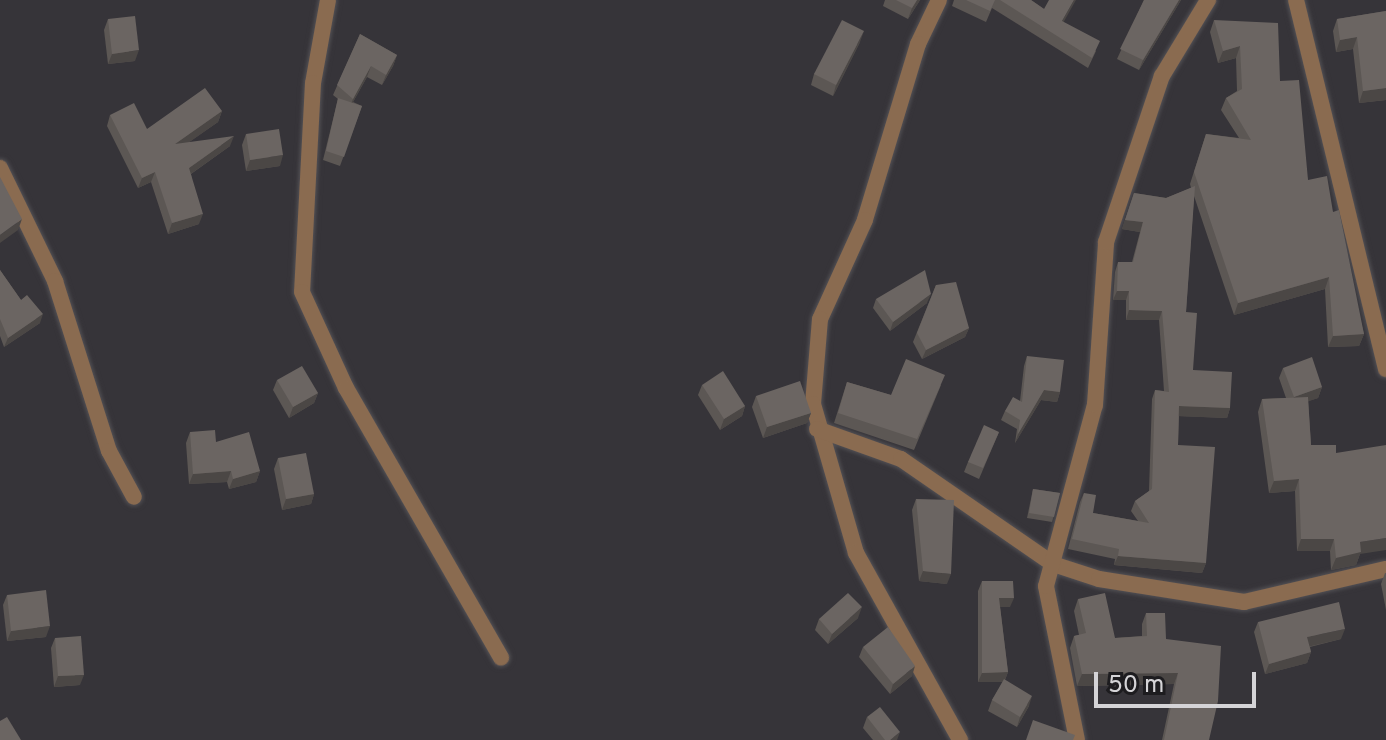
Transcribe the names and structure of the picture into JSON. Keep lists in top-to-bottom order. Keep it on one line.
{"scale_bar":"50 m"}
